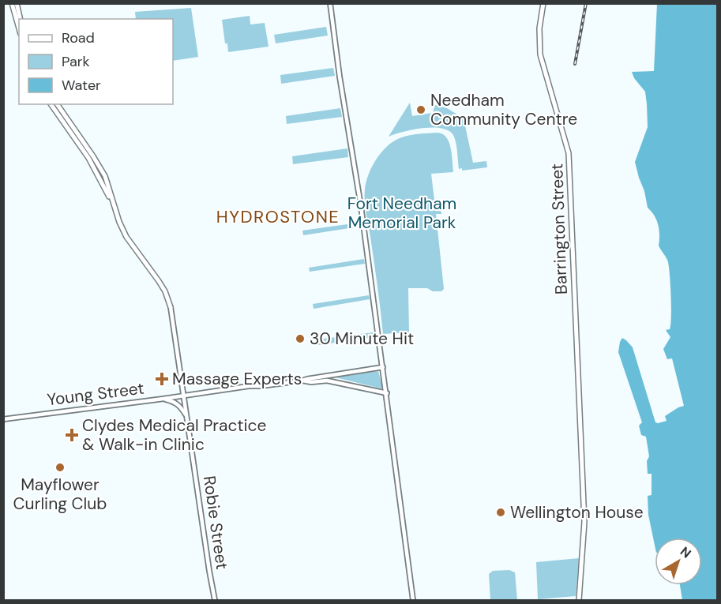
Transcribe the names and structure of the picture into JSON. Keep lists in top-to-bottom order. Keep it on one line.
{"streets":{"main road":["Barrington Street","Young Street","Robie Street"]},"crossings":[["Young Street","Robie Street"]],"districts":["HYDROSTONE"],"parks":["Fort Needham Memorial Park"],"places":{"other":["Needham Community Centre","30 Minute Hit","Mayflower Curling Club","Wellington House"],"health":["Massage Experts","Clydes Medical Practice & Walk-in Clinic"]},"legend":["Road","Park","Water"],"north":"top right"}
